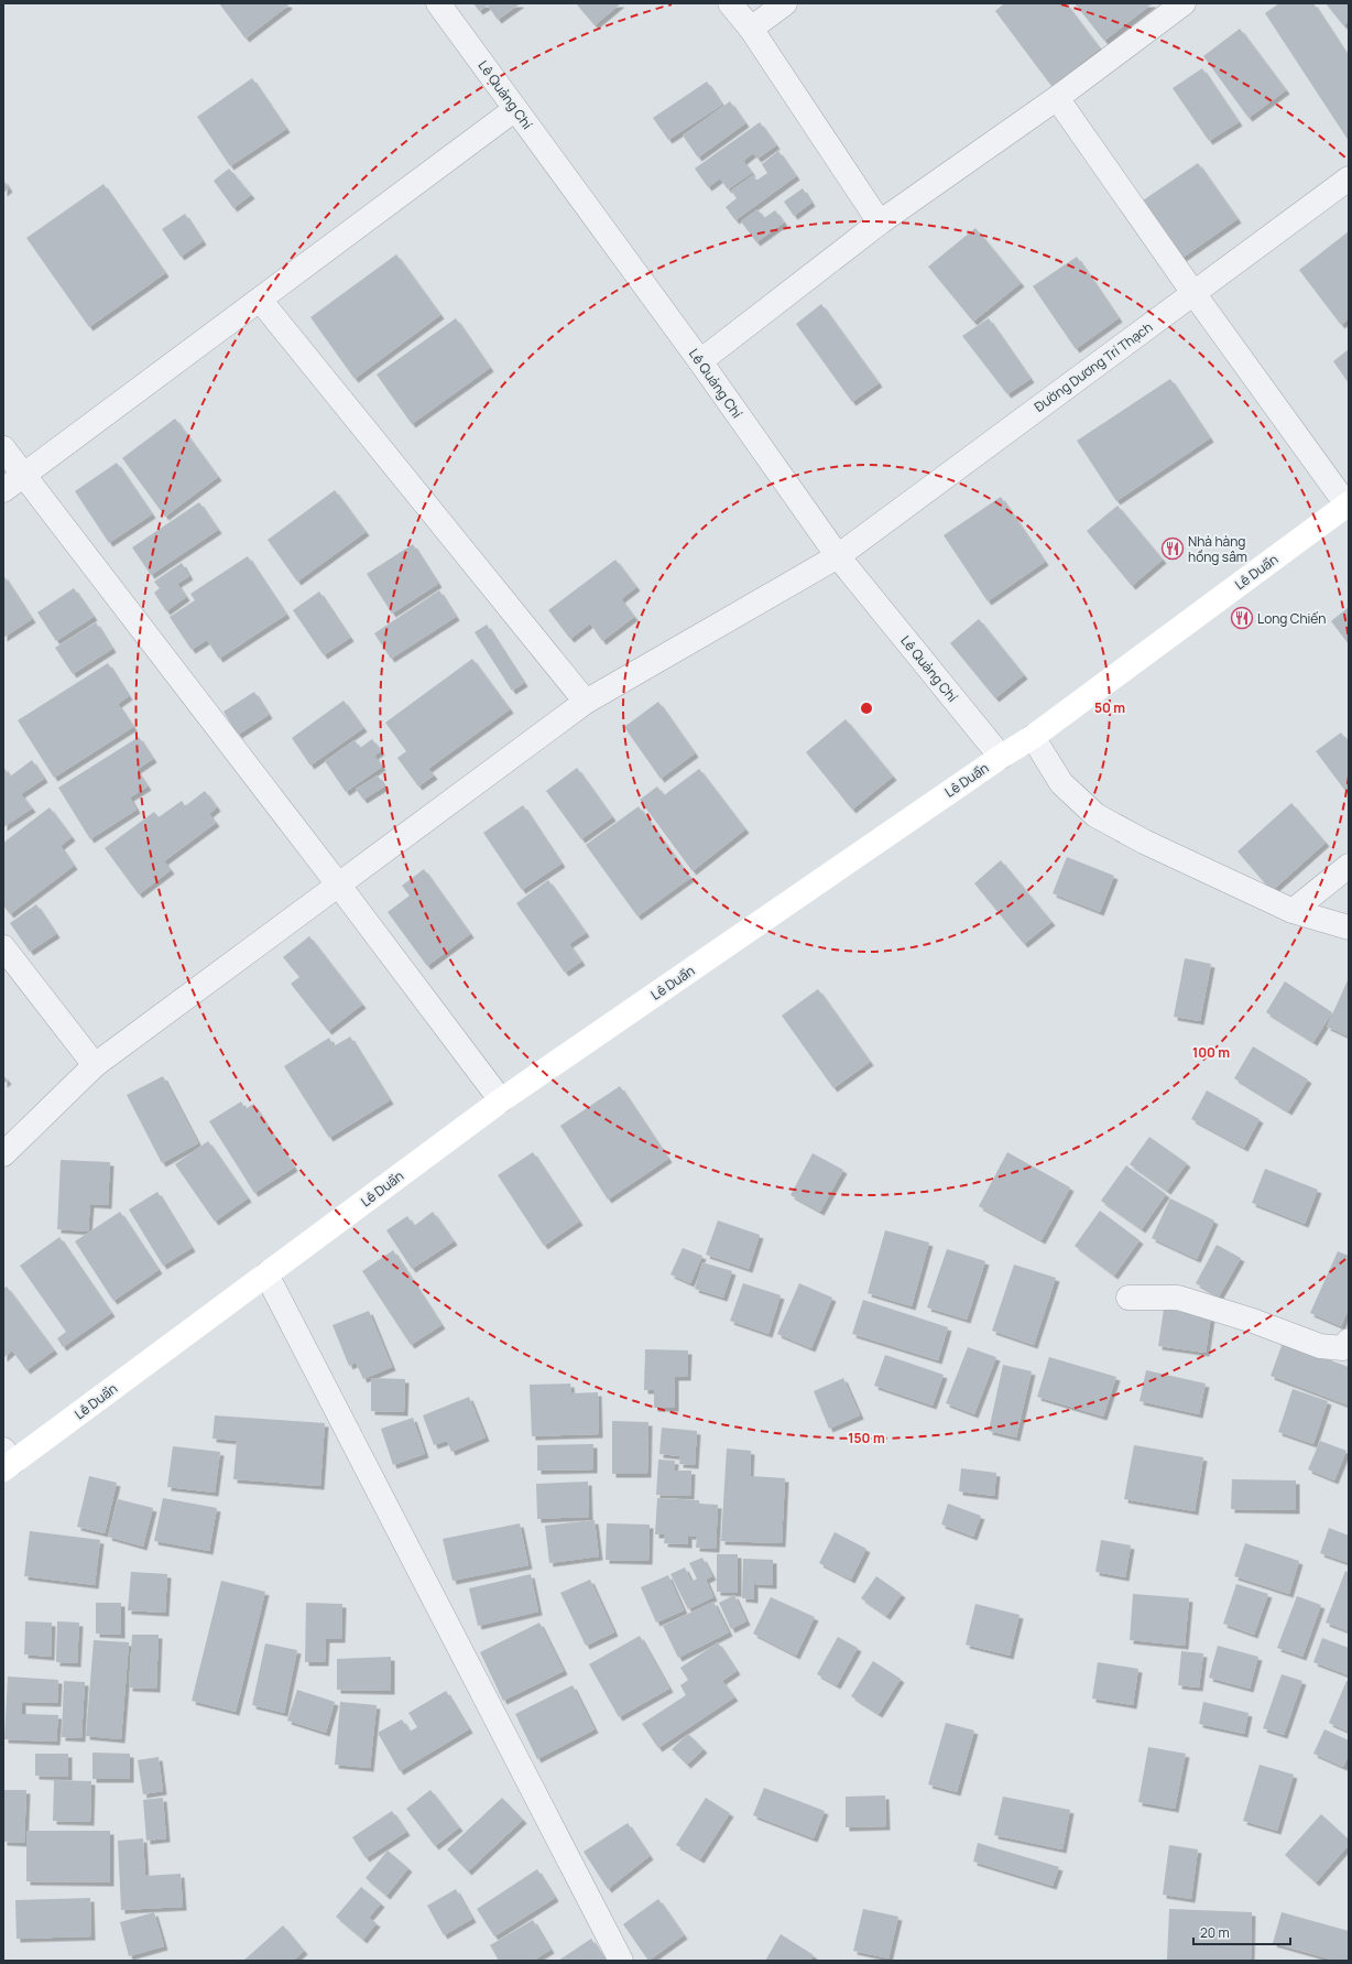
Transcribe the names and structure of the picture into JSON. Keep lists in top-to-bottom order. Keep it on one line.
{"streets":{"main road":["Lê Duẩn"],"street":["Lê Quảng Chí","Đường Dương Trí Thạch"]},"crossings":[["Lê Quảng Chí","Đường Dương Trí Thạch"],["Lê Quảng Chí","Lê Duẩn"]],"places":{"restaurant":["Nhà hàng hồng sâm","Long Chiến"]},"scale_bar":"20 m","rings":["50 m","100 m","150 m"]}
